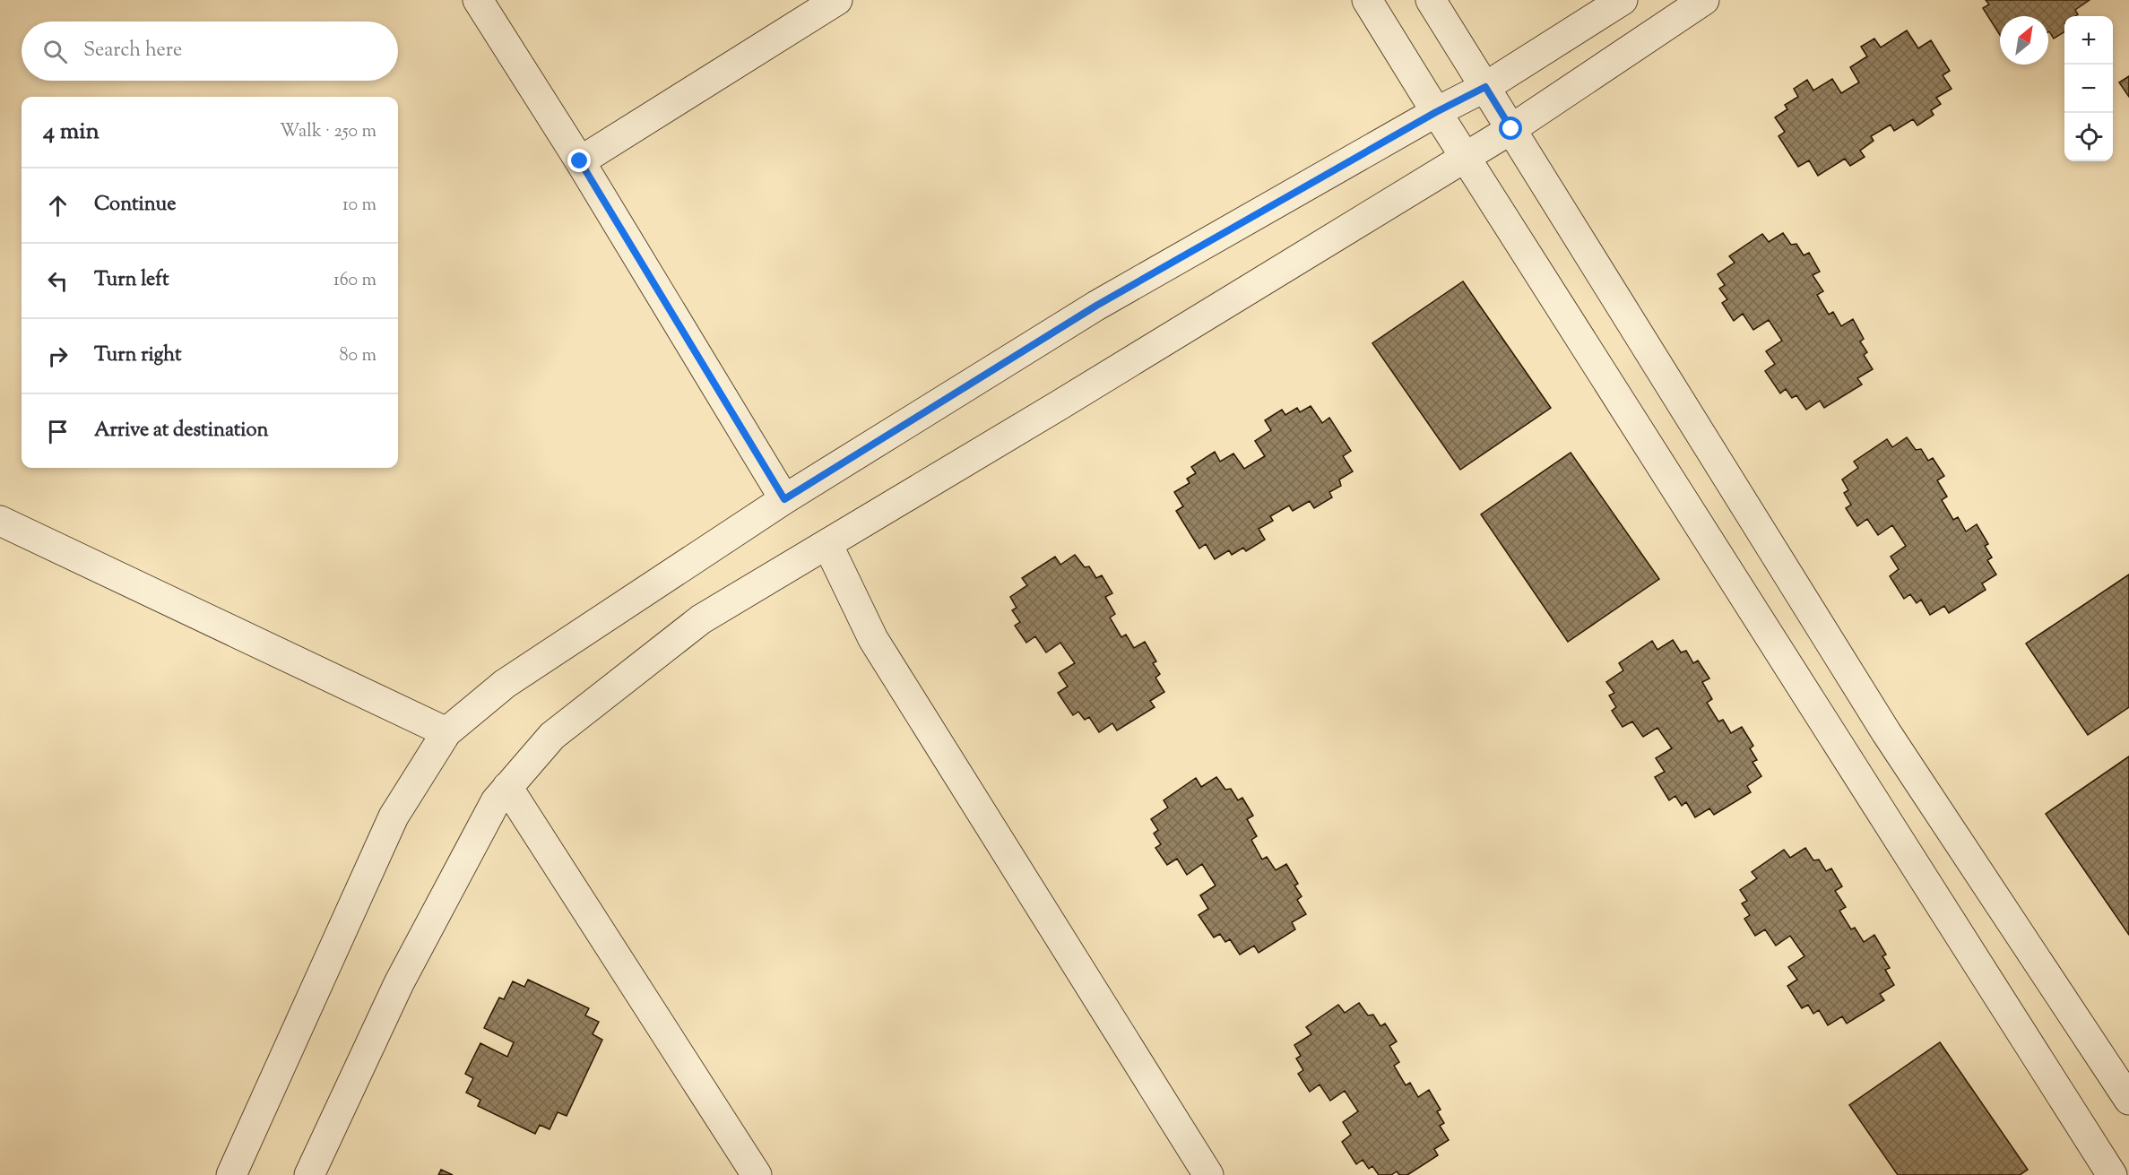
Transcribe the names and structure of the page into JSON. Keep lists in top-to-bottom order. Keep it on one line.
{"north":"top right","page":{"map_buttons":["+","−"],"search":"Search here","heading":["4 min","Walk · 250 m"],"list":[["Continue","10 m"],["Turn left","160 m"],["Turn right","80 m"],"Arrive at destination"]}}
